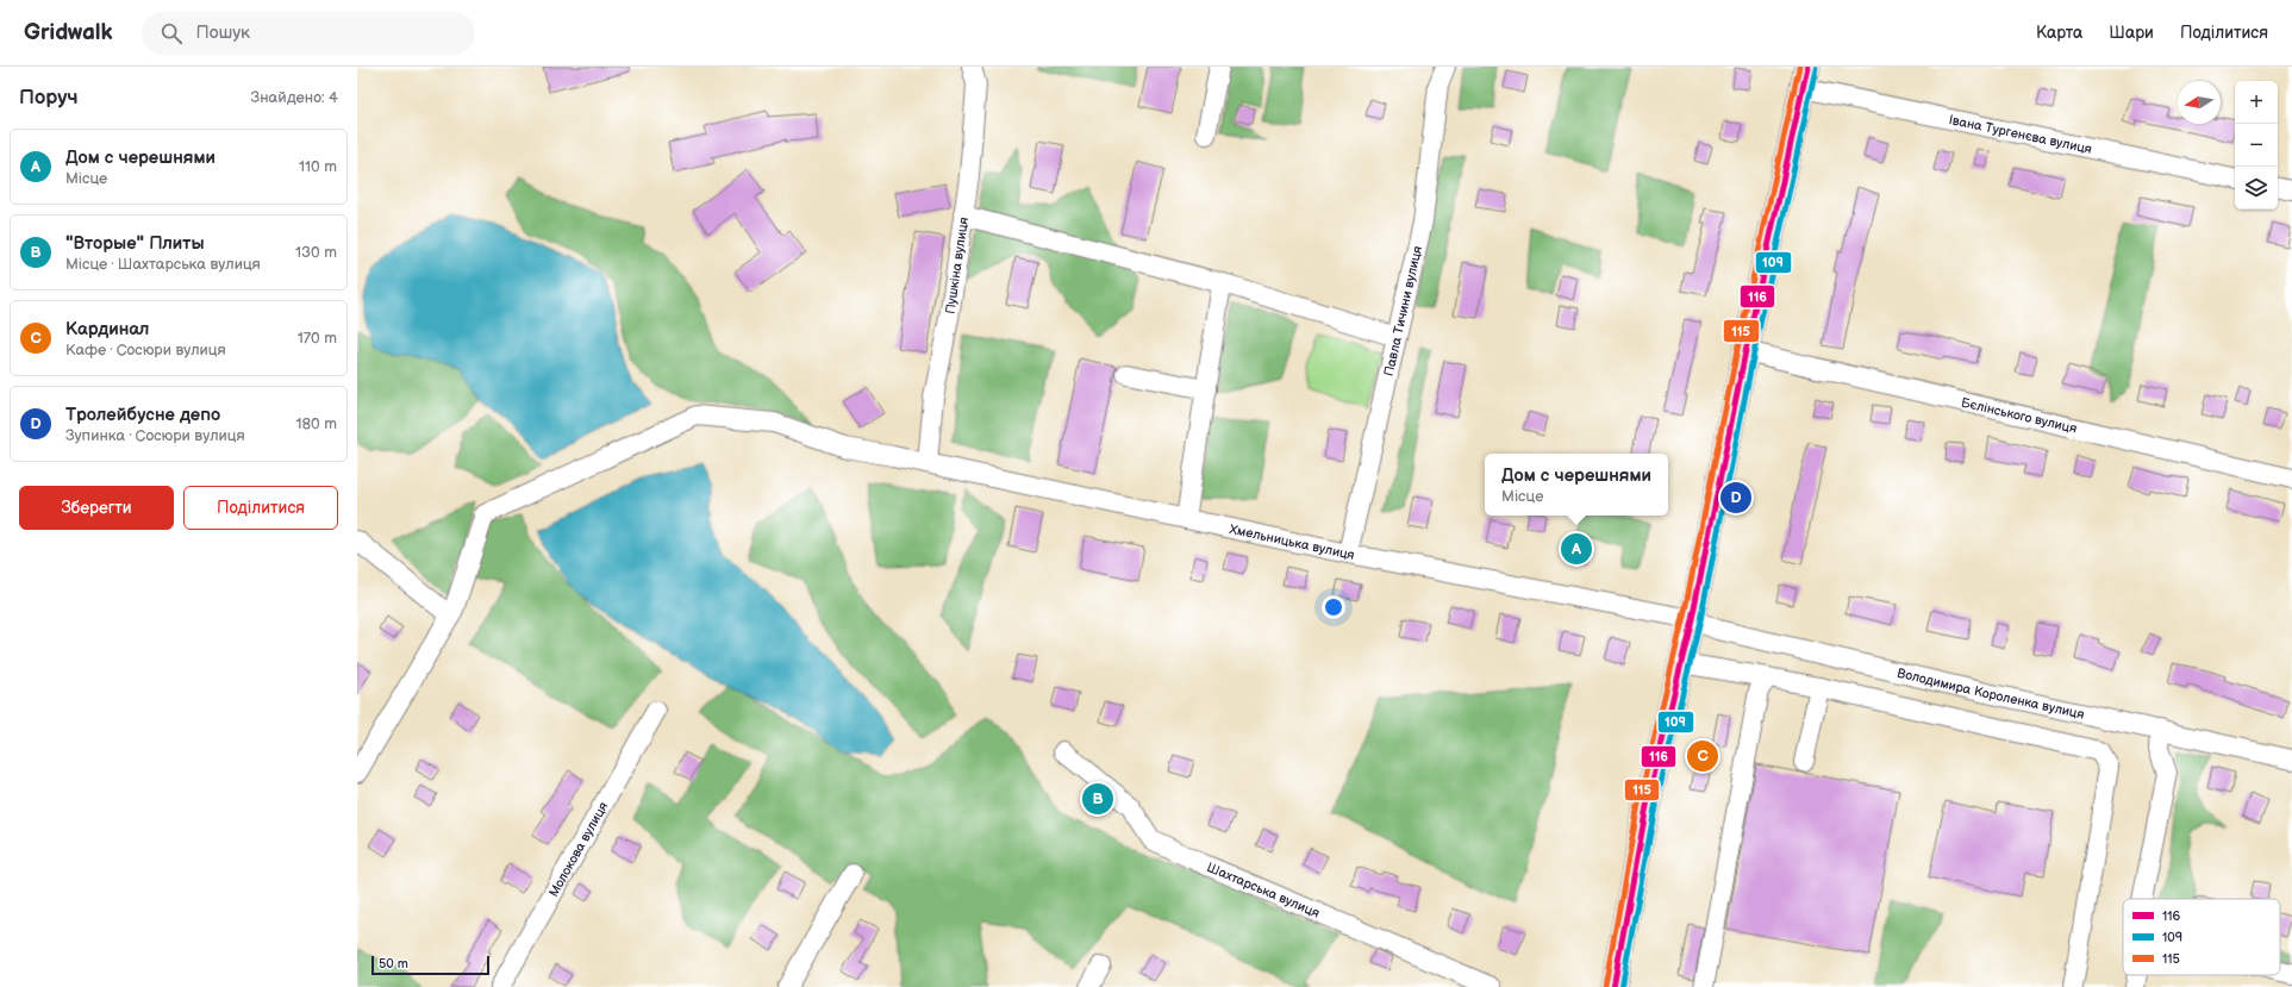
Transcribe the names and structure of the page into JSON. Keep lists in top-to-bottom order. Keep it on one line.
{"streets":{"street":["Івана Тургенєва вулиця","Пушкіна вулиця","Павла Тичини вулиця","Бєлінського вулиця","Хмельницька вулиця","Володимира Короленка вулиця","Молокова вулиця","Шахтарська вулиця"]},"crossings":[["Пушкіна вулиця","Хмельницька вулиця"],["Павла Тичини вулиця","Хмельницька вулиця"],["Хмельницька вулиця","Володимира Короленка вулиця"]],"lines":["transit line 116","transit line 115","transit line 109"],"legend":["116","109","115"],"scale_bar":"50 m","north":"left","page":{"header":"Gridwalk","search":"Пошук","nav":["Карта","Шари","Поділитися"],"heading":["Поруч","Знайдено: 4"],"map_buttons":["+","−"],"list":[{"mark":"A","name":"Дом с черешнями","note":"Місце","value":"110 m"},{"mark":"B","name":"\"Вторые\" Плиты","note":"Місце · Шахтарська вулиця","value":"130 m"},{"mark":"C","name":"Кардинал","note":"Кафе · Сосюри вулиця","value":"170 m"},{"mark":"D","name":"Тролейбусне депо","note":"Зупинка · Сосюри вулиця","value":"180 m"}],"popup":["Дом с черешнями","Місце"],"buttons":["Зберегти","Поділитися"],"pins":["D","A","C","B"],"scale":"50 m"}}
